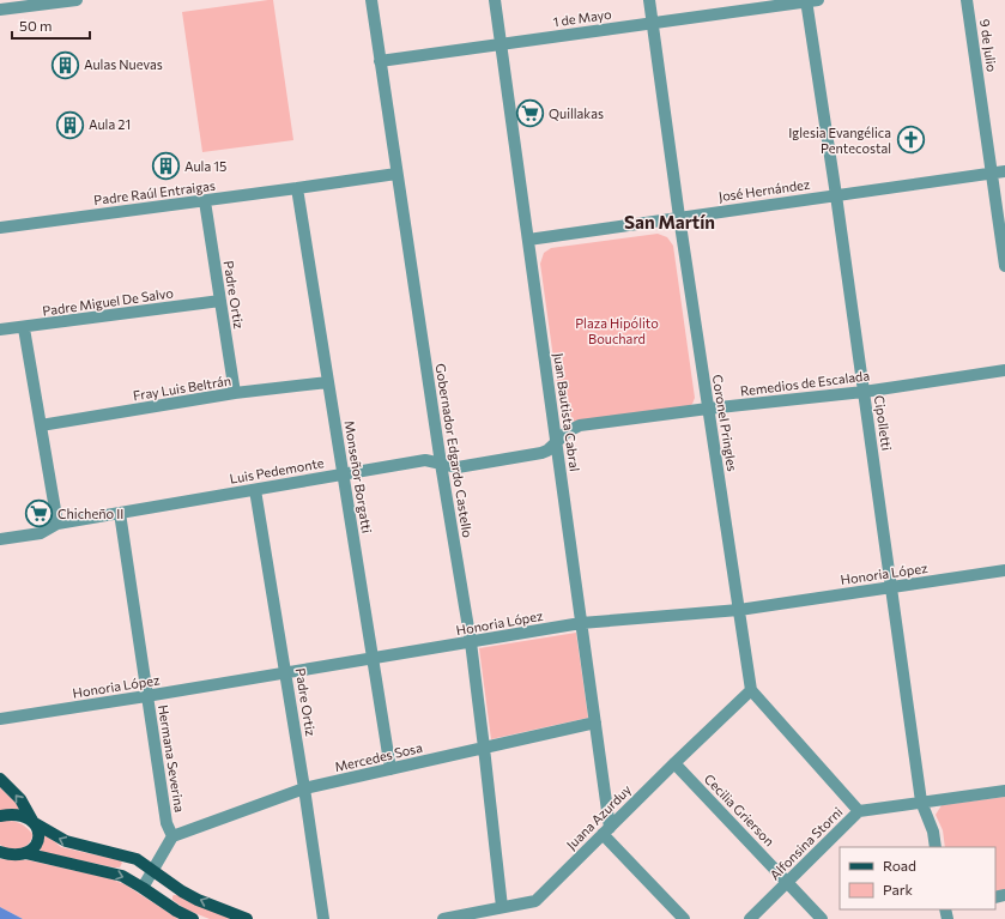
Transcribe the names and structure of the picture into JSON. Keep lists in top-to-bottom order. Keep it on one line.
{"streets":{"street":["1 de Mayo","9 de Julio","José Hernández","Padre Raúl Entraigas","Padre Ortiz","Padre Miguel De Salvo","Remedios de Escalada","Fray Luis Beltrán","Juan Bautista Cabral","Coronel Pringles","Cipolletti","Gobernador Edgardo Castello","Luis Pedemonte","Monseñor Borgatti","Honoria López","Mercedes Sosa","Hermana Severina","Cecilia Grierson","Juana Azurduy","Alfonsina Storni"]},"crossings":[["1 de Mayo","Juan Bautista Cabral"],["1 de Mayo","Coronel Pringles"],["1 de Mayo","Cipolletti"],["1 de Mayo","Gobernador Edgardo Castello"],["9 de Julio","José Hernández"],["José Hernández","Juan Bautista Cabral"],["José Hernández","Coronel Pringles"],["José Hernández","Cipolletti"],["Padre Raúl Entraigas","Padre Ortiz"],["Padre Raúl Entraigas","Gobernador Edgardo Castello"],["Padre Raúl Entraigas","Monseñor Borgatti"],["Padre Ortiz","Padre Miguel De Salvo"],["Padre Ortiz","Fray Luis Beltrán"],["Padre Ortiz","Luis Pedemonte"],["Padre Ortiz","Honoria López"],["Padre Ortiz","Mercedes Sosa"],["Remedios de Escalada","Juan Bautista Cabral"],["Remedios de Escalada","Coronel Pringles"],["Remedios de Escalada","Cipolletti"],["Remedios de Escalada","Luis Pedemonte"],["Fray Luis Beltrán","Monseñor Borgatti"],["Juan Bautista Cabral","Luis Pedemonte"],["Juan Bautista Cabral","Honoria López"],["Juan Bautista Cabral","Mercedes Sosa"],["Juan Bautista Cabral","Juana Azurduy"],["Coronel Pringles","Honoria López"],["Coronel Pringles","Juana Azurduy"],["Cipolletti","Honoria López"],["Cipolletti","Alfonsina Storni"],["Gobernador Edgardo Castello","Luis Pedemonte"],["Gobernador Edgardo Castello","Honoria López"],["Gobernador Edgardo Castello","Mercedes Sosa"],["Gobernador Edgardo Castello","Juana Azurduy"],["Luis Pedemonte","Monseñor Borgatti"],["Luis Pedemonte","Hermana Severina"],["Monseñor Borgatti","Honoria López"],["Monseñor Borgatti","Mercedes Sosa"],["Honoria López","Hermana Severina"],["Mercedes Sosa","Hermana Severina"],["Cecilia Grierson","Juana Azurduy"],["Cecilia Grierson","Alfonsina Storni"]],"districts":["San Martín"],"parks":["Plaza Hipólito Bouchard"],"places":{"building":["Aulas Nuevas","Aula 21","Aula 15"],"supermarket":["Quillakas","Chicheño II"],"church":["Iglesia Evangélica Pentecostal"]},"legend":["Road","Park"],"scale_bar":"50 m"}
